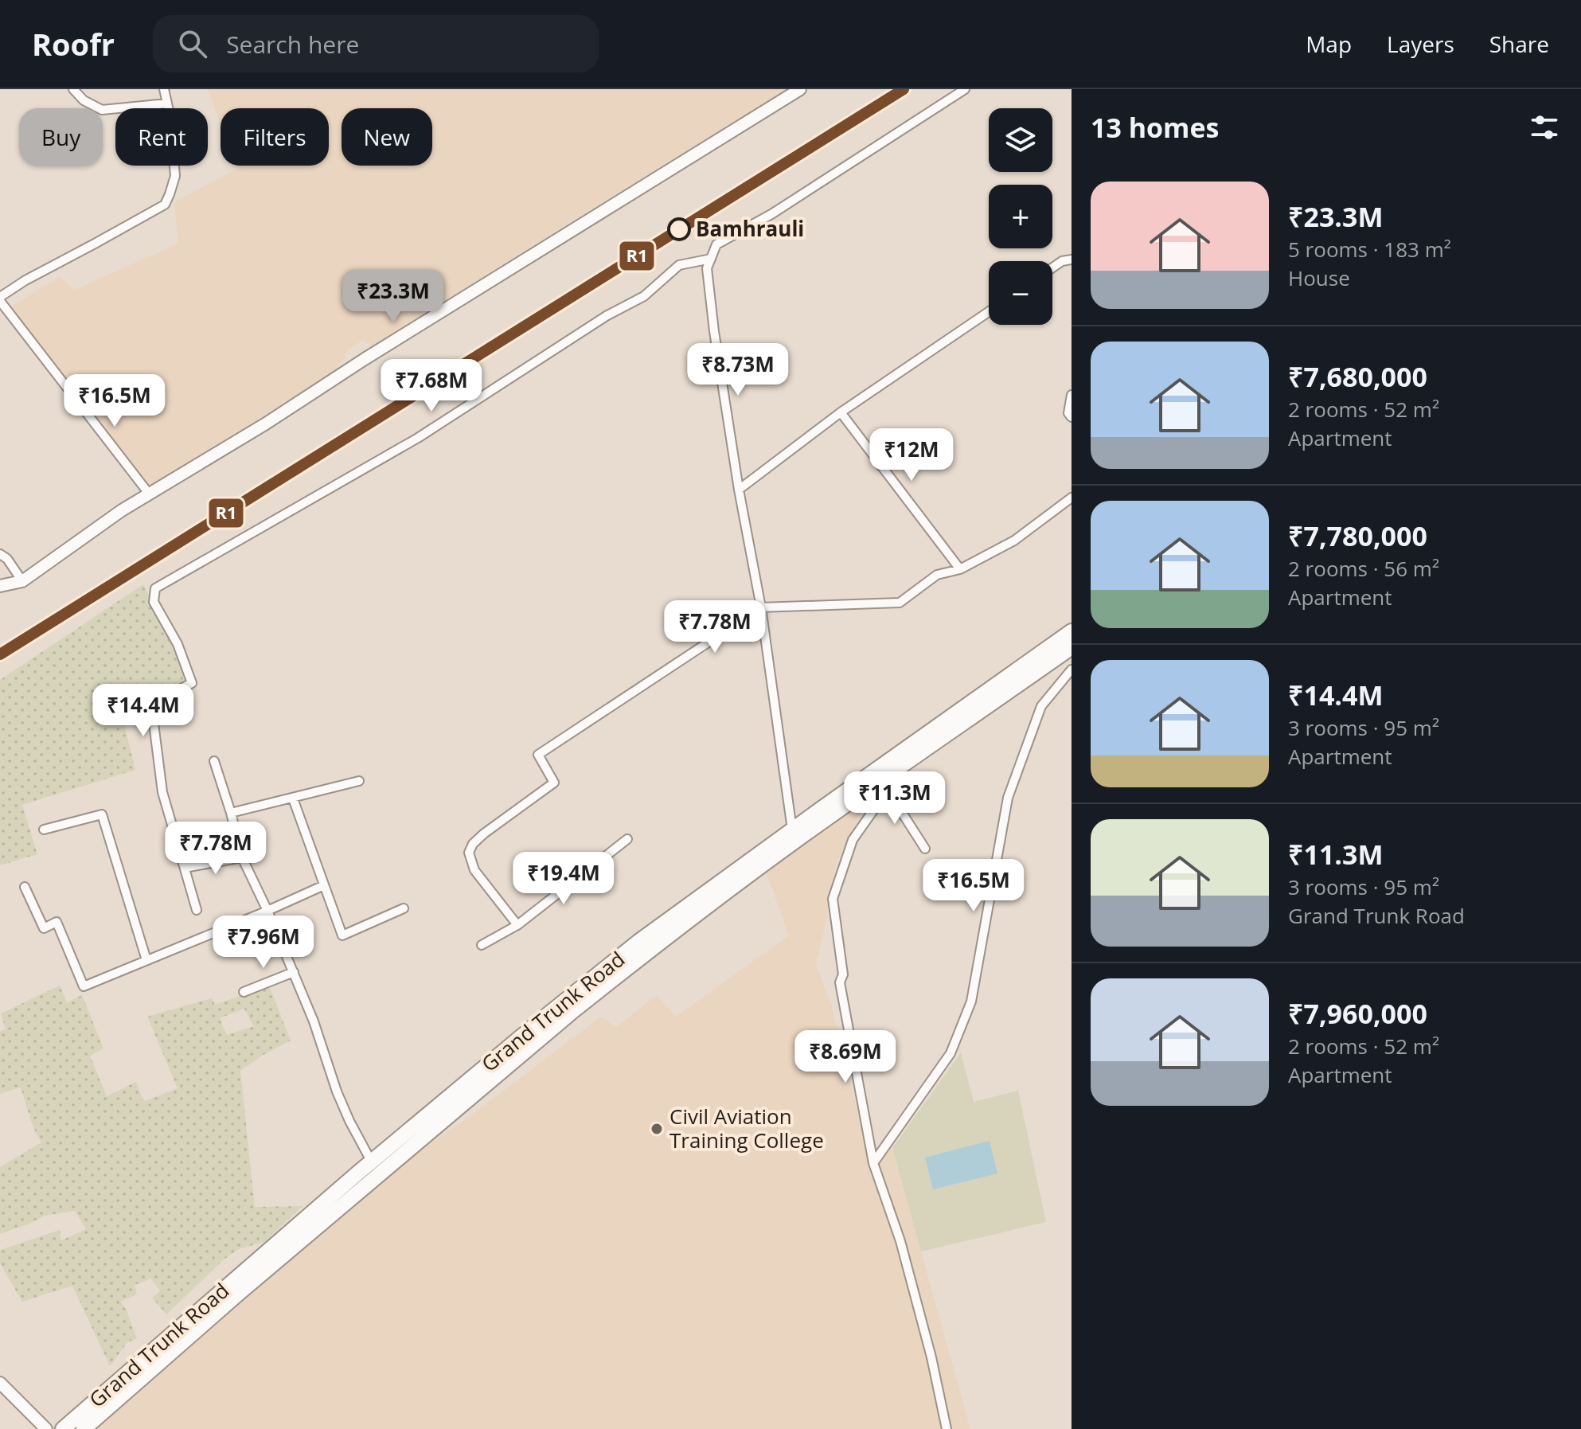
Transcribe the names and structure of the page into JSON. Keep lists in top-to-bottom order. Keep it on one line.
{"streets":{"highway":["Grand Trunk Road"]},"places":["Bamhrauli","Civil Aviation Training College"],"lines":["transit line R1"],"page":{"header":"Roofr","search":"Search here","nav":["Map","Layers","Share"],"heading":"13 homes","map_buttons":["+","−"],"chip":["Buy","Rent","Filters","New"],"list":[{"name":"₹23.3M","note":"5 rooms · 183 m² · House"},{"name":"₹7,680,000","note":"2 rooms · 52 m² · Apartment"},{"name":"₹7,780,000","note":"2 rooms · 56 m² · Apartment"},{"name":"₹14.4M","note":"3 rooms · 95 m² · Apartment"},{"name":"₹11.3M","note":"3 rooms · 95 m² · Grand Trunk Road"},{"name":"₹7,960,000","note":"2 rooms · 52 m² · Apartment"}],"price":["₹23.3M","₹8.73M","₹7.68M","₹16.5M","₹12M","₹7.78M","₹14.4M","₹11.3M","₹7.78M","₹19.4M","₹16.5M","₹7.96M","₹8.69M"]}}
